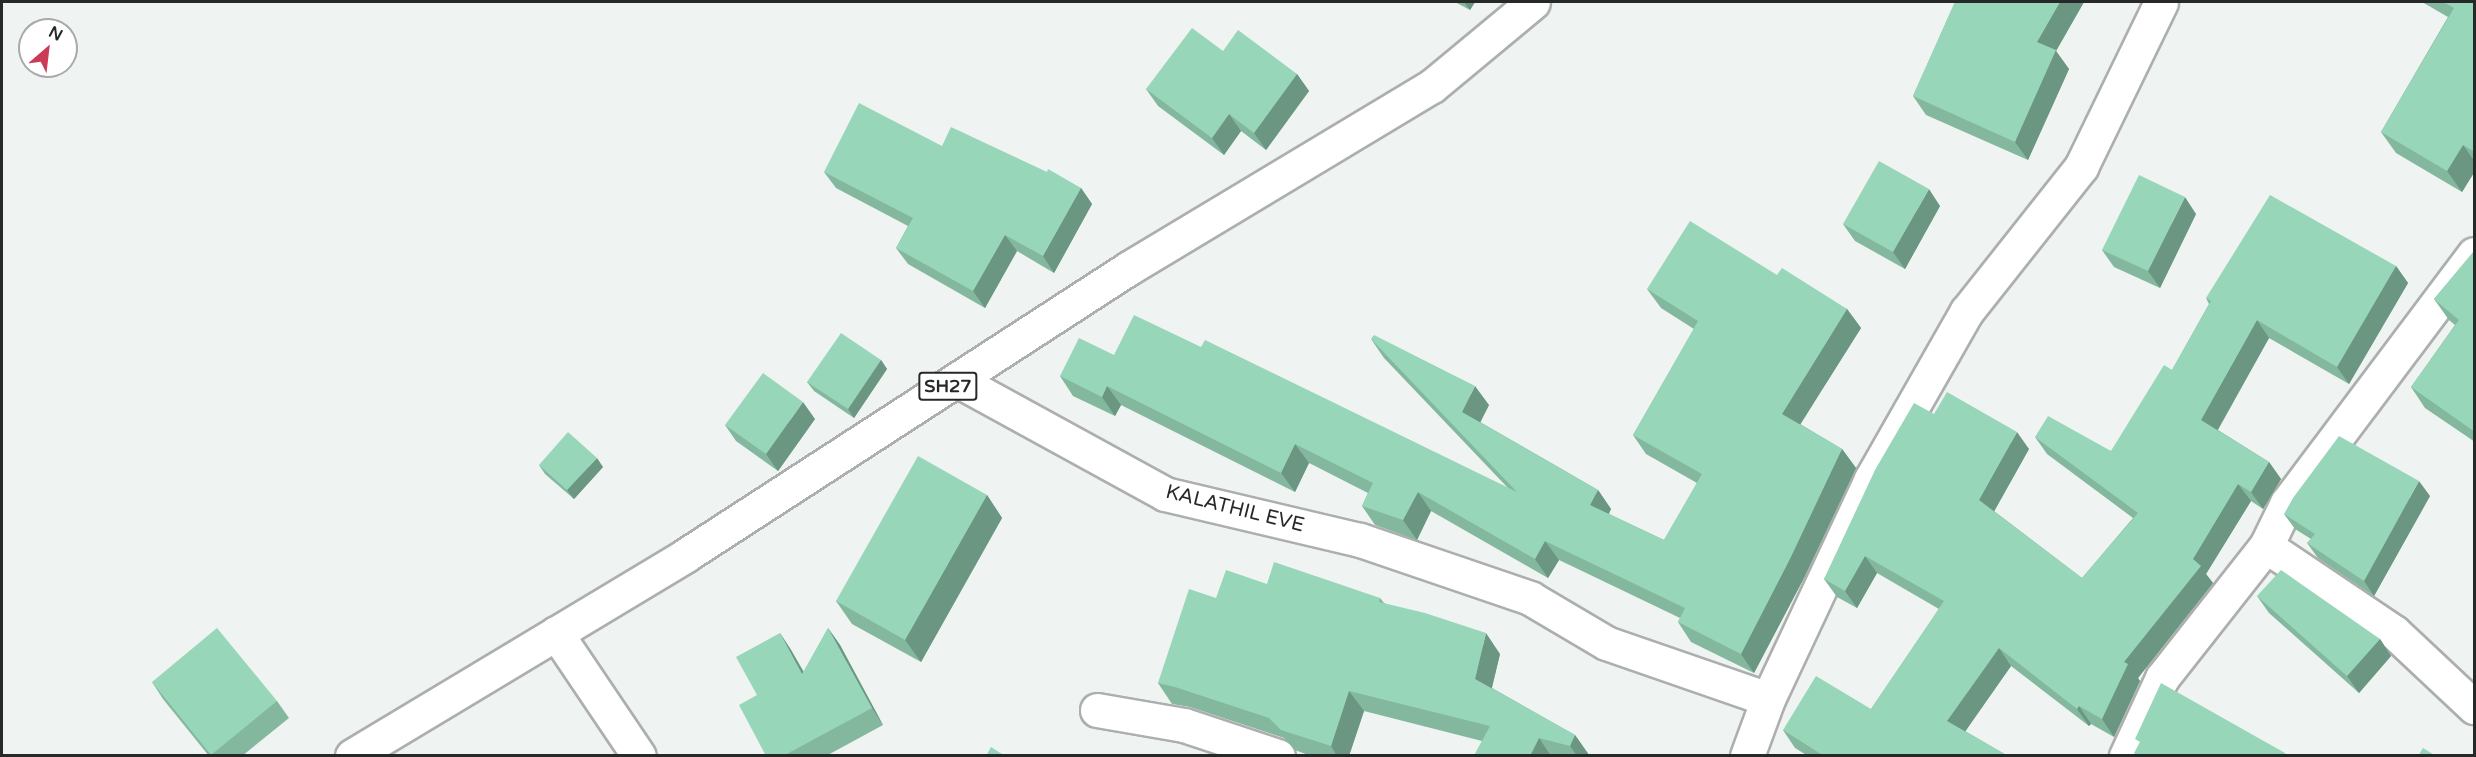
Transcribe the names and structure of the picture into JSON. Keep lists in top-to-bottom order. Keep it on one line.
{"streets":{"street":["SH27","KALATHIL EVE"]},"crossings":[["SH27","KALATHIL EVE"]],"north":"top right"}
